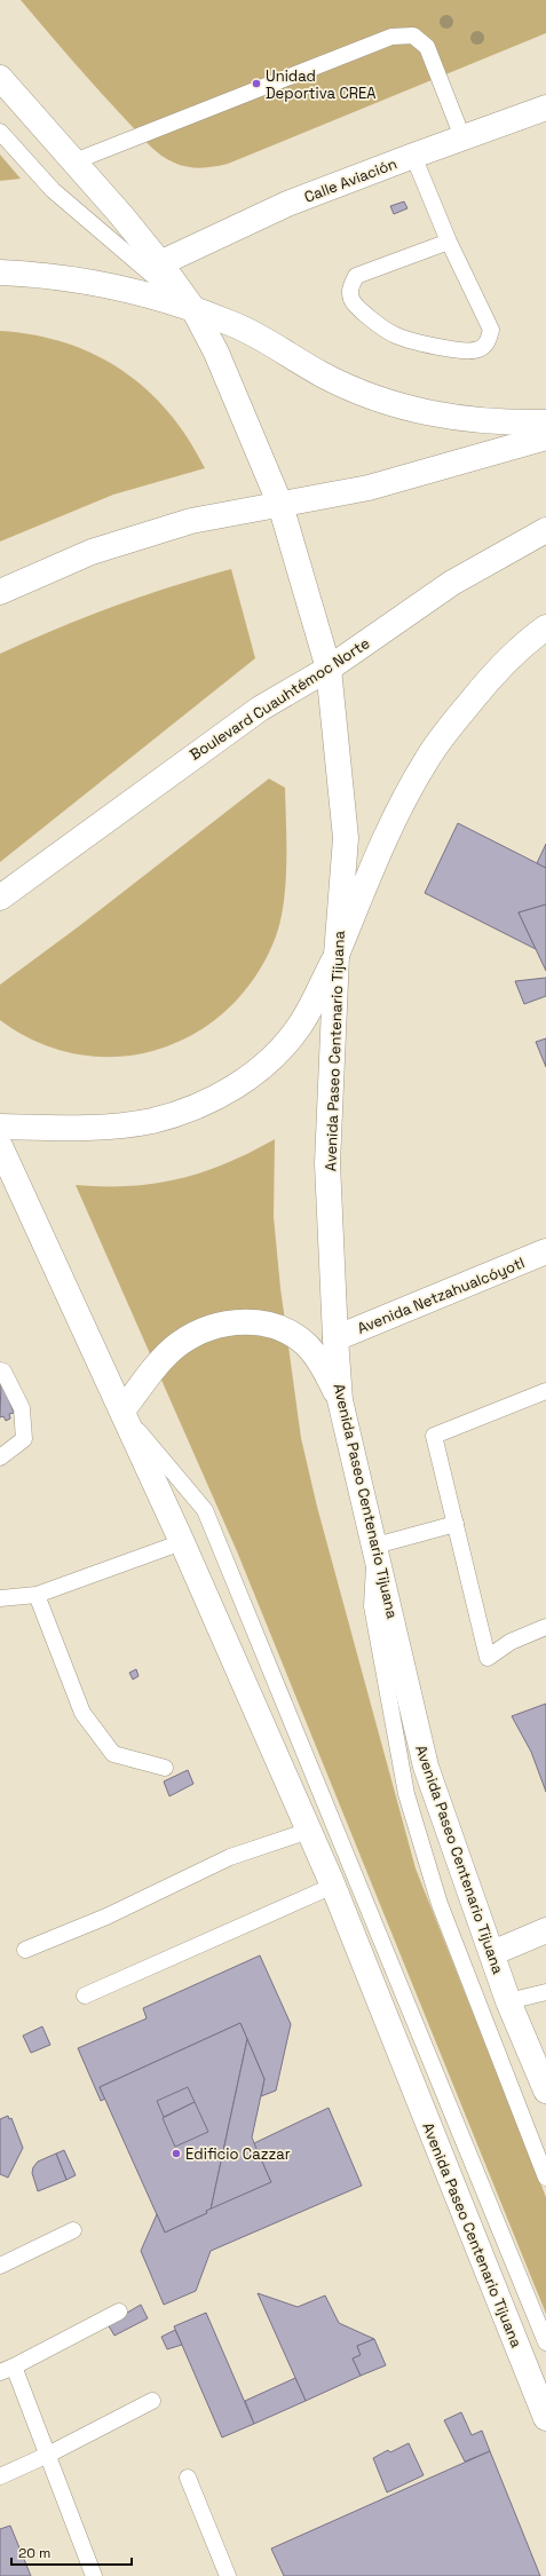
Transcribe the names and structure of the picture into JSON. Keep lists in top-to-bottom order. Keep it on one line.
{"streets":{"main road":["Calle Aviación","Boulevard Cuauhtémoc Norte","Avenida Paseo Centenario Tijuana","Avenida Netzahualcóyotl"]},"crossings":[["Calle Aviación","Avenida Paseo Centenario Tijuana"],["Boulevard Cuauhtémoc Norte","Avenida Paseo Centenario Tijuana"],["Avenida Paseo Centenario Tijuana","Avenida Netzahualcóyotl"]],"places":["Unidad Deportiva CREA","Edificio Cazzar"],"scale_bar":"20 m"}
